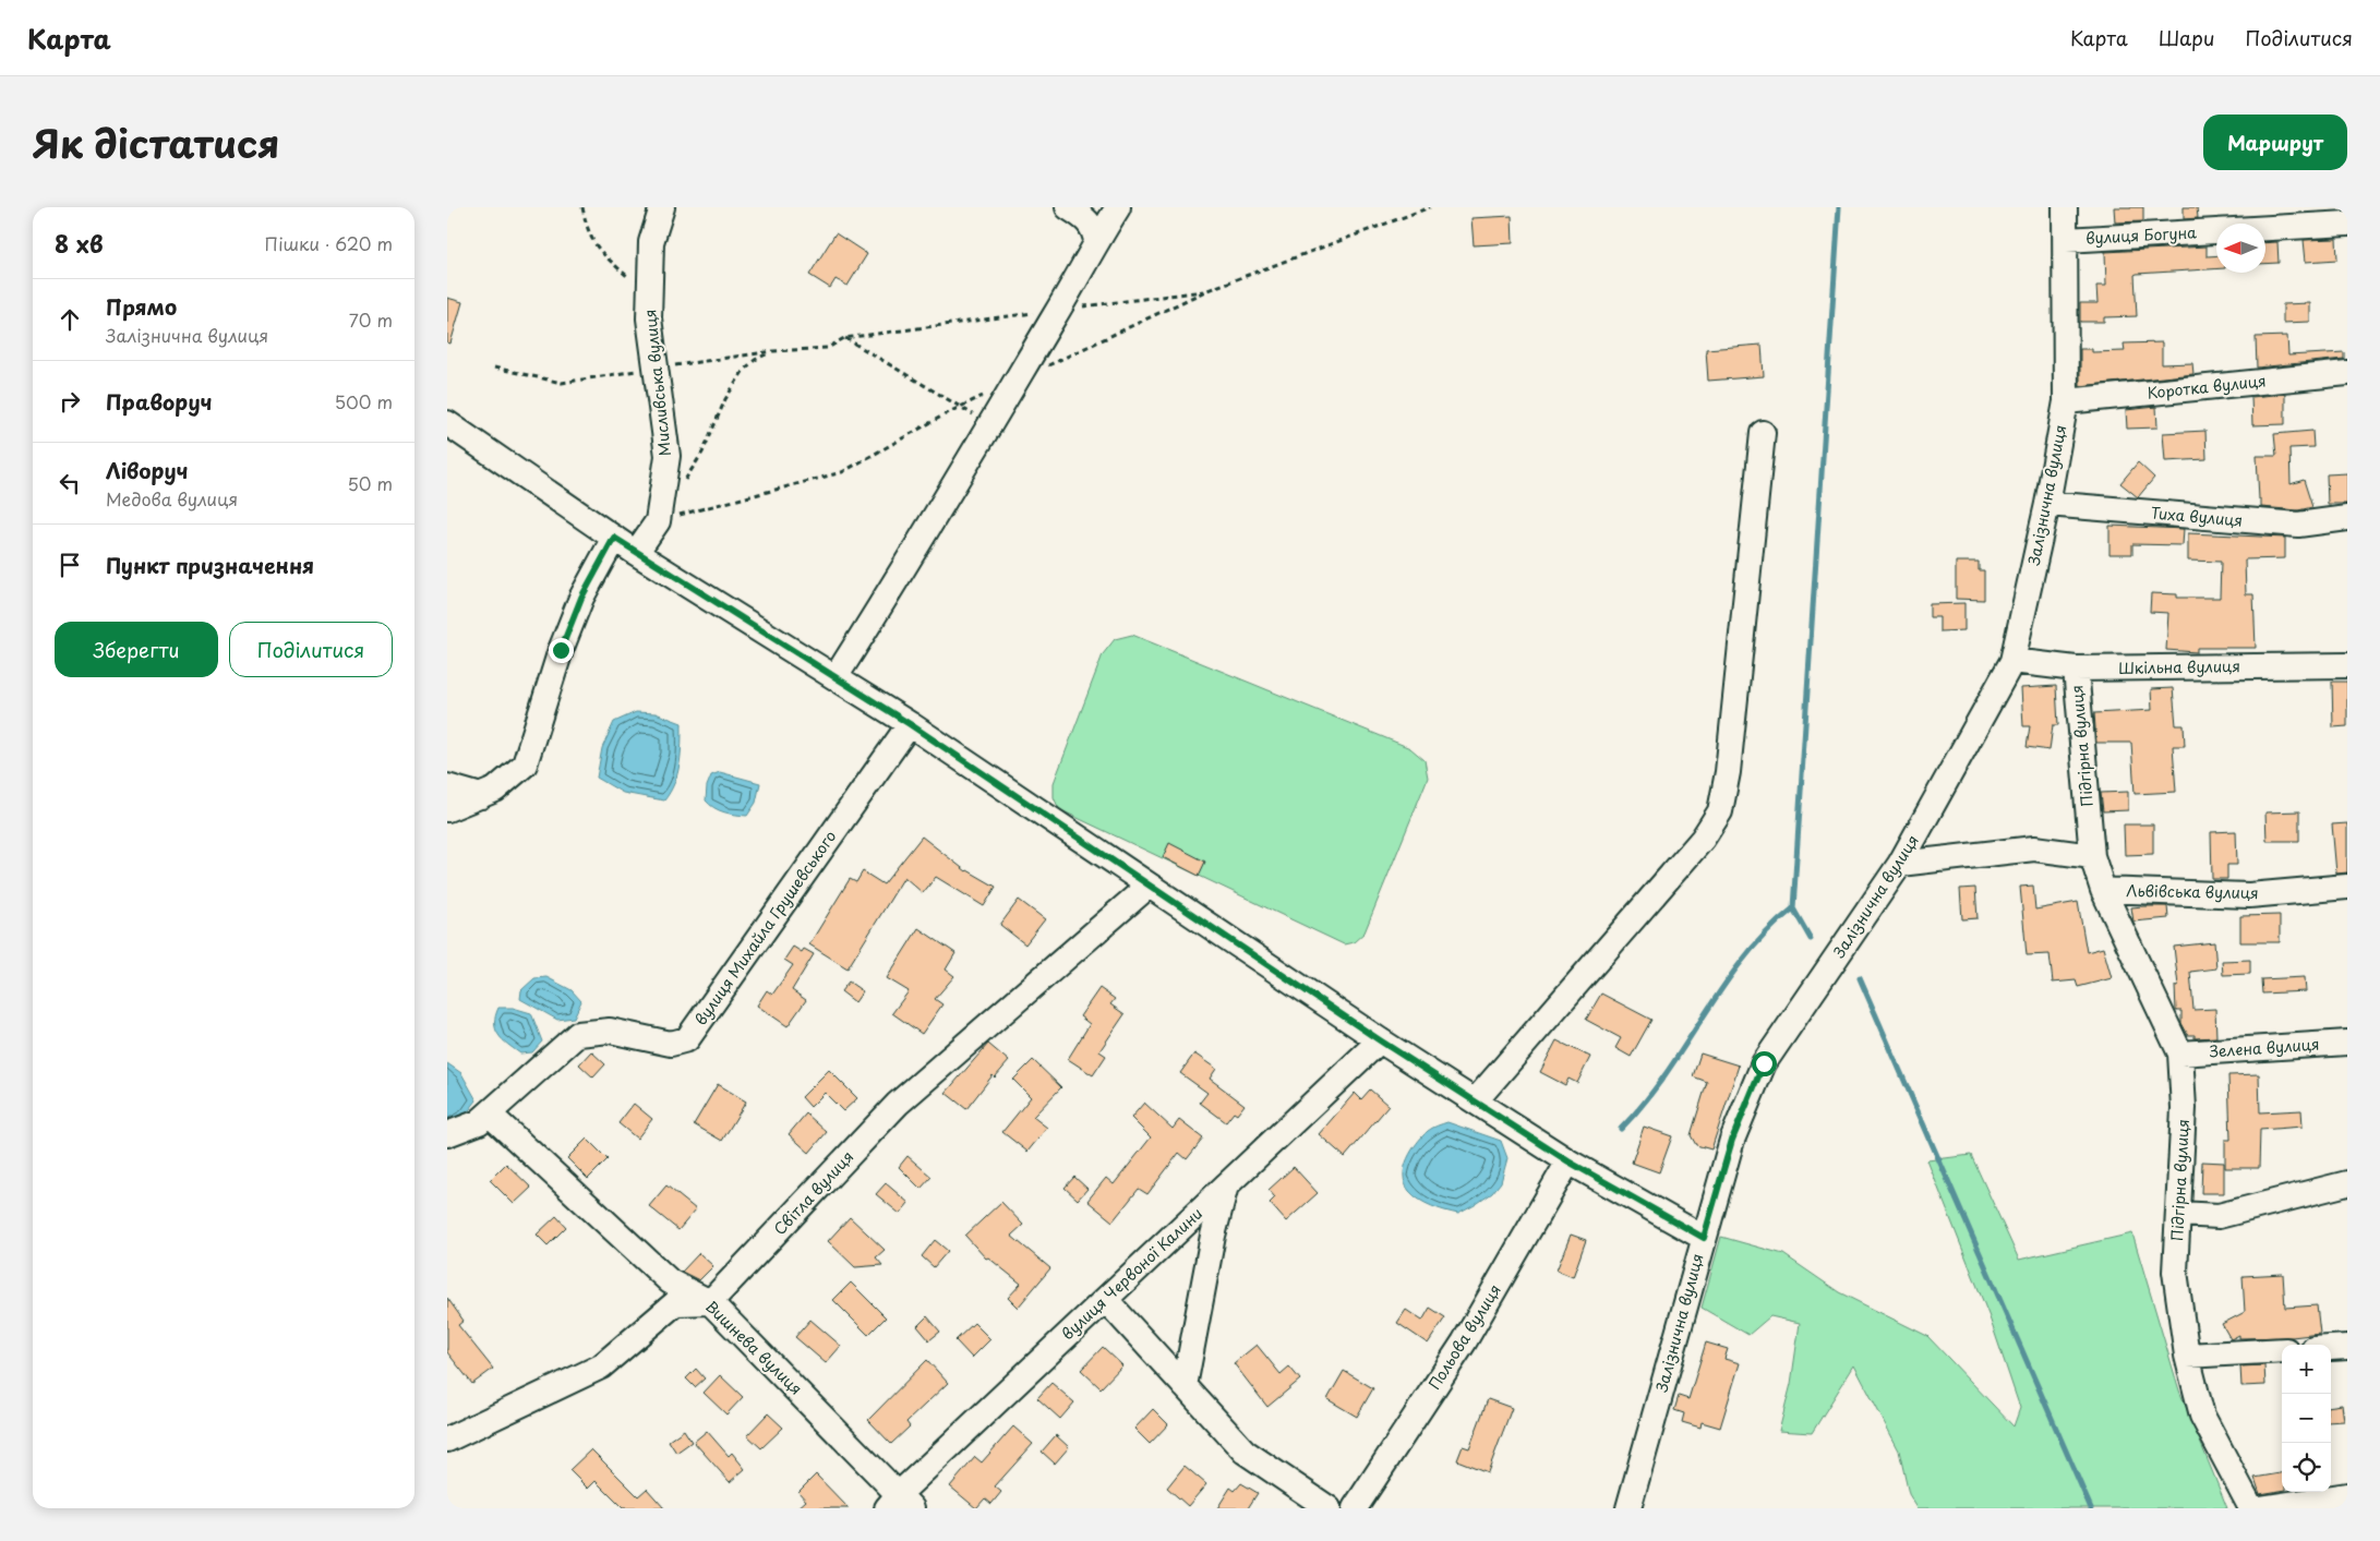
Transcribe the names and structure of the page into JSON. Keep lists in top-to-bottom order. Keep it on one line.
{"streets":{"street":["вулиця Богуна","Мисливська вулиця","Коротка вулиця","Залізнична вулиця","Тиха вулиця","Шкільна вулиця","Підгірна вулиця","Львівська вулиця","вулиця Михайла Грушевського","Зелена вулиця","Світла вулиця","вулиця Червоної Калини","Польова вулиця","Вишнева вулиця"]},"crossings":[["вулиця Богуна","Залізнична вулиця"],["Коротка вулиця","Залізнична вулиця"],["Залізнична вулиця","Тиха вулиця"],["Залізнична вулиця","Шкільна вулиця"],["Шкільна вулиця","Підгірна вулиця"],["Підгірна вулиця","Львівська вулиця"],["Підгірна вулиця","Зелена вулиця"],["вулиця Михайла Грушевського","Вишнева вулиця"],["Світла вулиця","Вишнева вулиця"],["вулиця Червоної Калини","Вишнева вулиця"]],"north":"left","page":{"header":"Карта","nav":["Карта","Шари","Поділитися"],"title":"Як дістатися","buttons":["Маршрут",["Зберегти","Поділитися"]],"heading":["8 хв","Пішки · 620 m"],"list":[["Прямо","Залізнична вулиця","70 m"],["Праворуч","500 m"],["Ліворуч","Медова вулиця","50 m"],"Пункт призначення"],"map_buttons":["+","−"]}}
